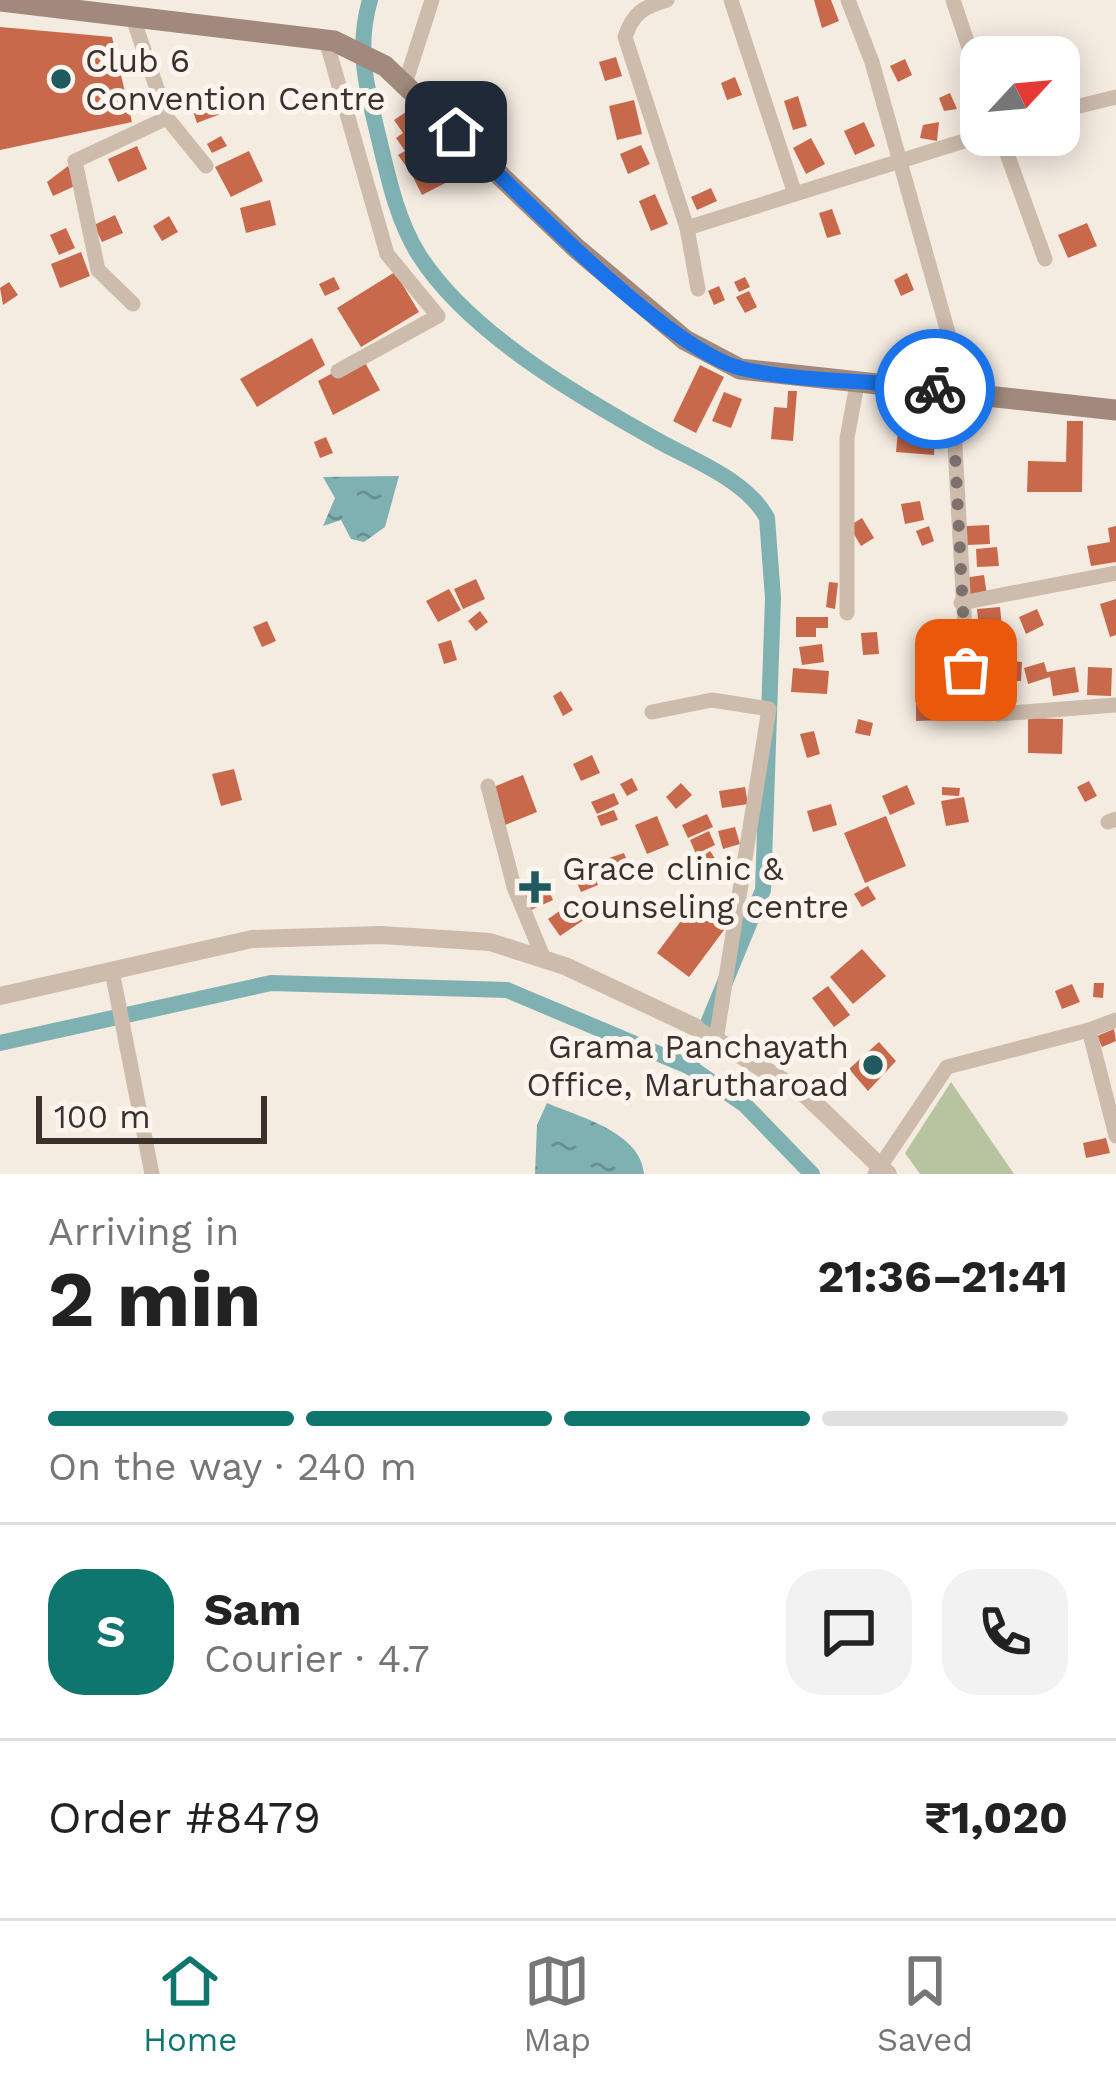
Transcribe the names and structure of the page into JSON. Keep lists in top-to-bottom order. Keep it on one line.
{"places":{"other":["Club 6 Convention Centre","Grama Panchayath Office, Marutharoad"],"health":["Grace clinic & counseling centre"]},"scale_bar":"100 m","north":"top right","page":{"scale":"100 m","heading":["2 min","Arriving in","21:36–21:41"],"panel":["Sam","Courier · 4.7","Order #8479","₹1,020"],"bar":"On the way · 240 m","round":"S","tabs":["Home","Map","Saved"]}}
